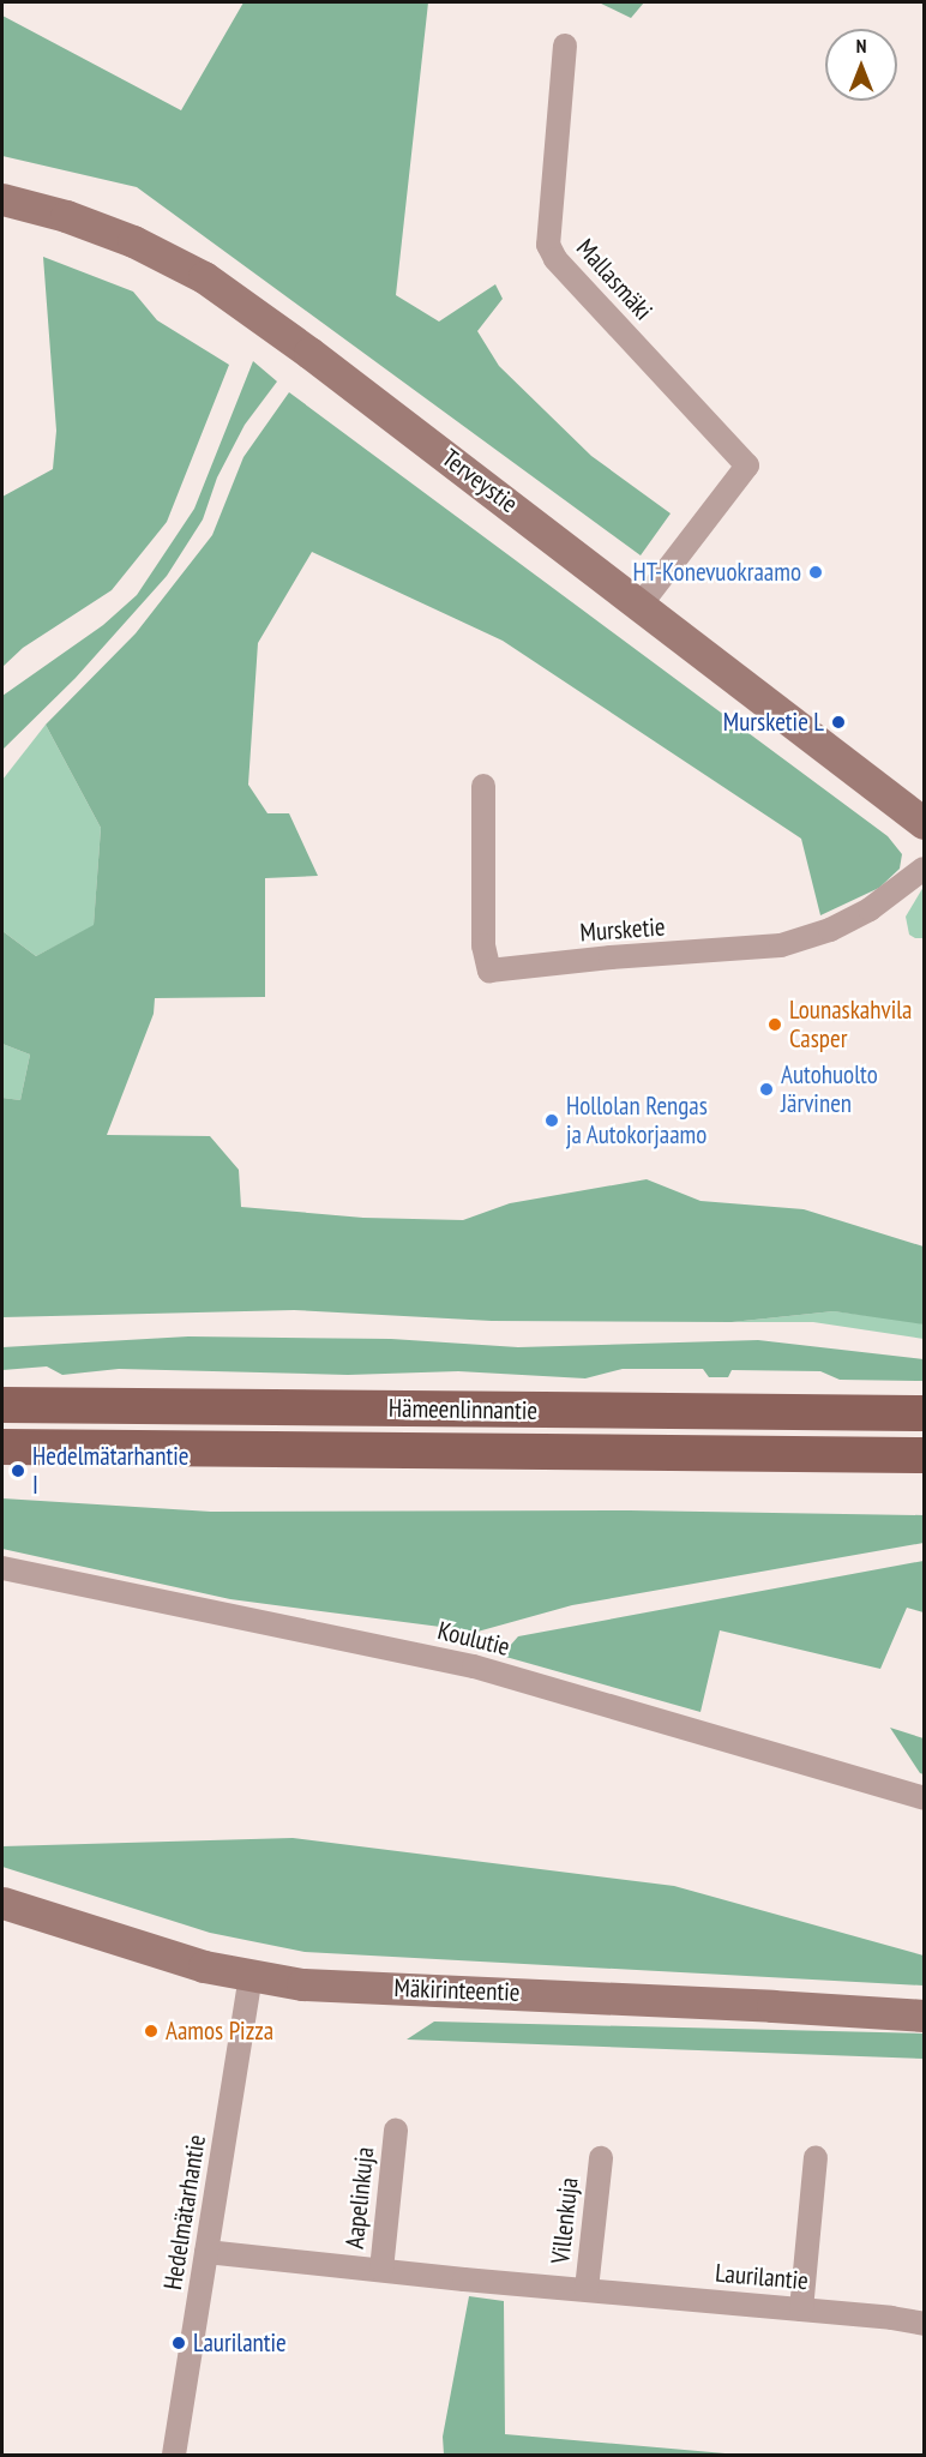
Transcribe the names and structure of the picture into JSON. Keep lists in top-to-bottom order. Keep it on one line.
{"streets":{"main road":["Terveystie","Hämeenlinnantie","Mäkirinteentie"],"street":["Mallasmäki","Mursketie","Koulutie","Aapelinkuja","Hedelmätarhantie","Villenkuja","Laurilantie"]},"crossings":[["Mallasmäki","Terveystie"],["Mäkirinteentie","Hedelmätarhantie"],["Aapelinkuja","Laurilantie"],["Hedelmätarhantie","Laurilantie"],["Villenkuja","Laurilantie"]],"places":["HT-Konevuokraamo","Mursketie L","Lounaskahvila Casper","Autohuolto Järvinen","Hollolan Rengas ja Autokorjaamo","Hedelmätarhantie I","Aamos Pizza","Laurilantie"],"north":"top"}
